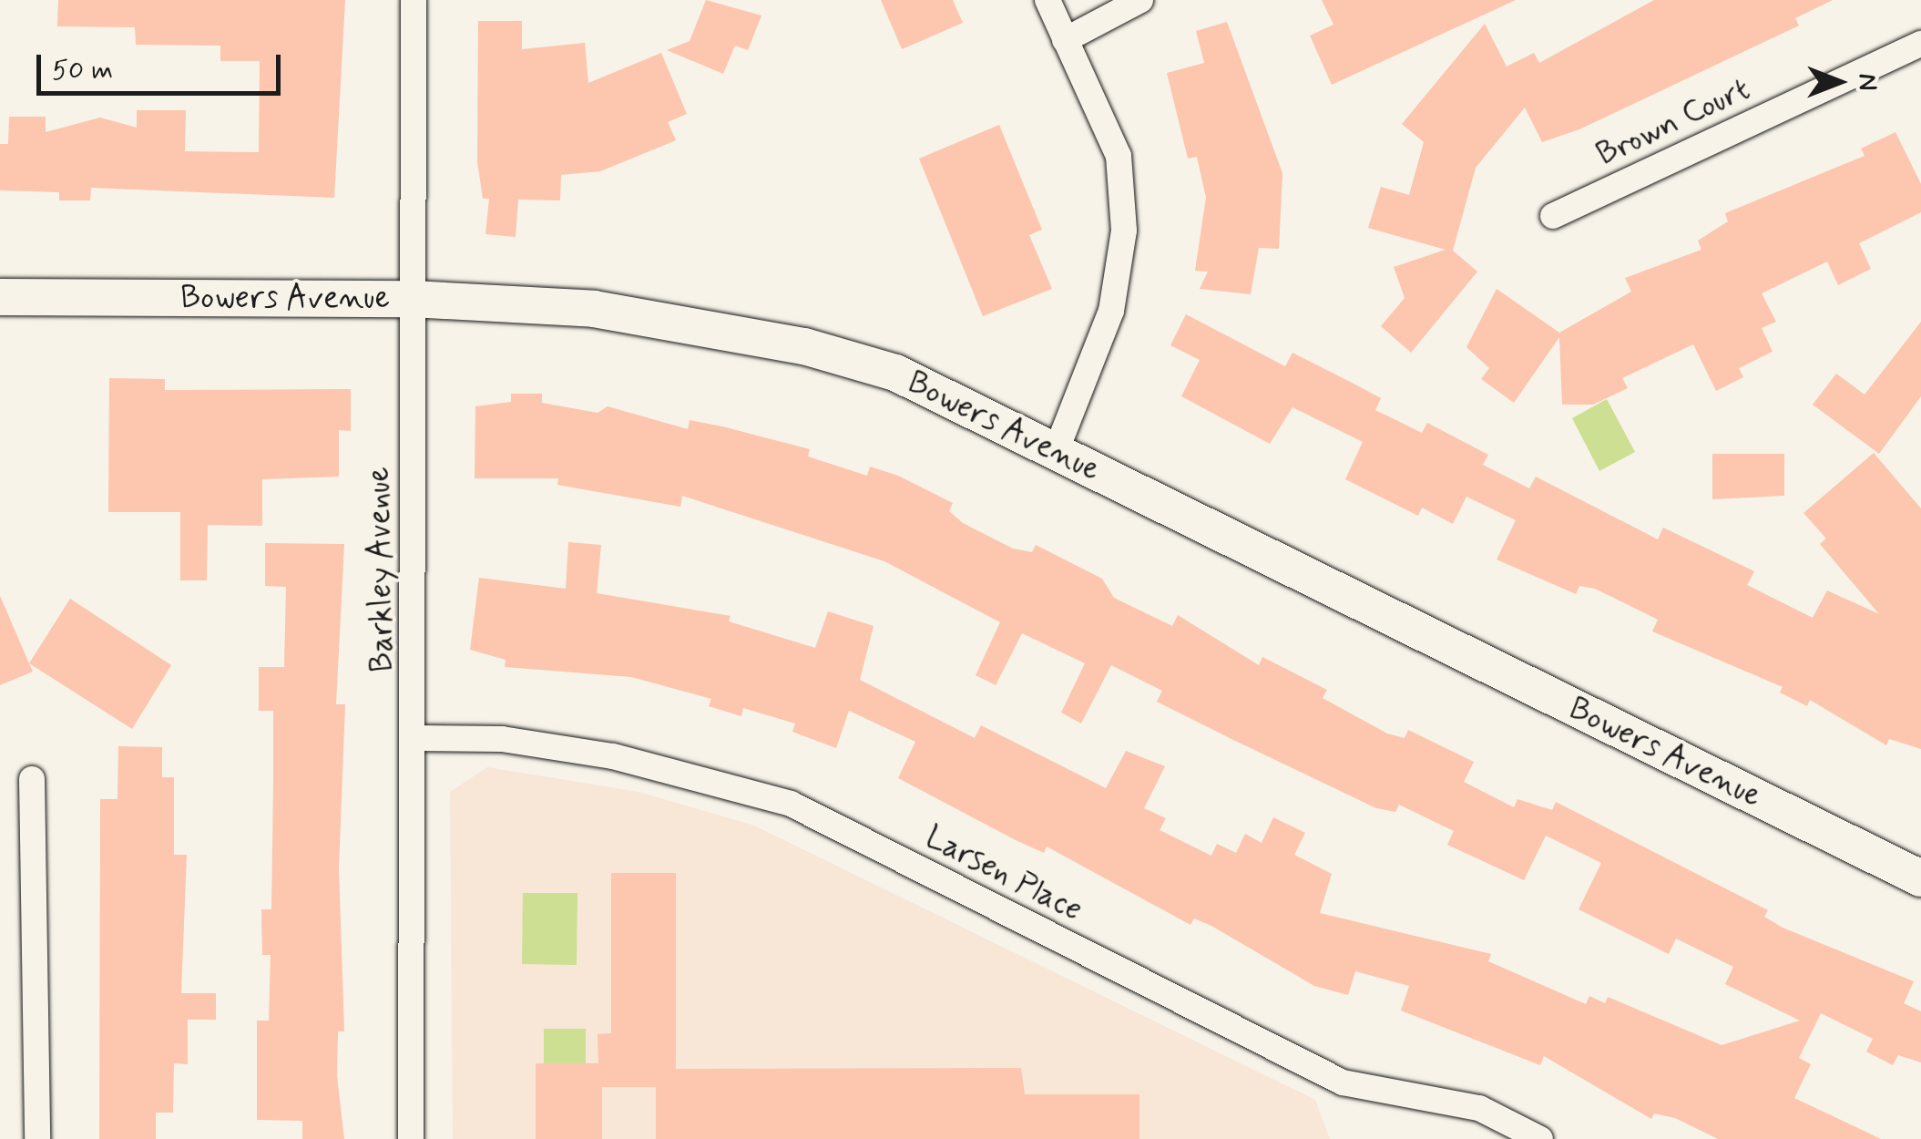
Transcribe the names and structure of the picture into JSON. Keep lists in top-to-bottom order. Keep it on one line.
{"streets":{"main road":["Bowers Avenue"],"street":["Brown Court","Barkley Avenue","Larsen Place"]},"crossings":[["Bowers Avenue","Barkley Avenue"],["Barkley Avenue","Larsen Place"]],"scale_bar":"50 m","north":"right"}
